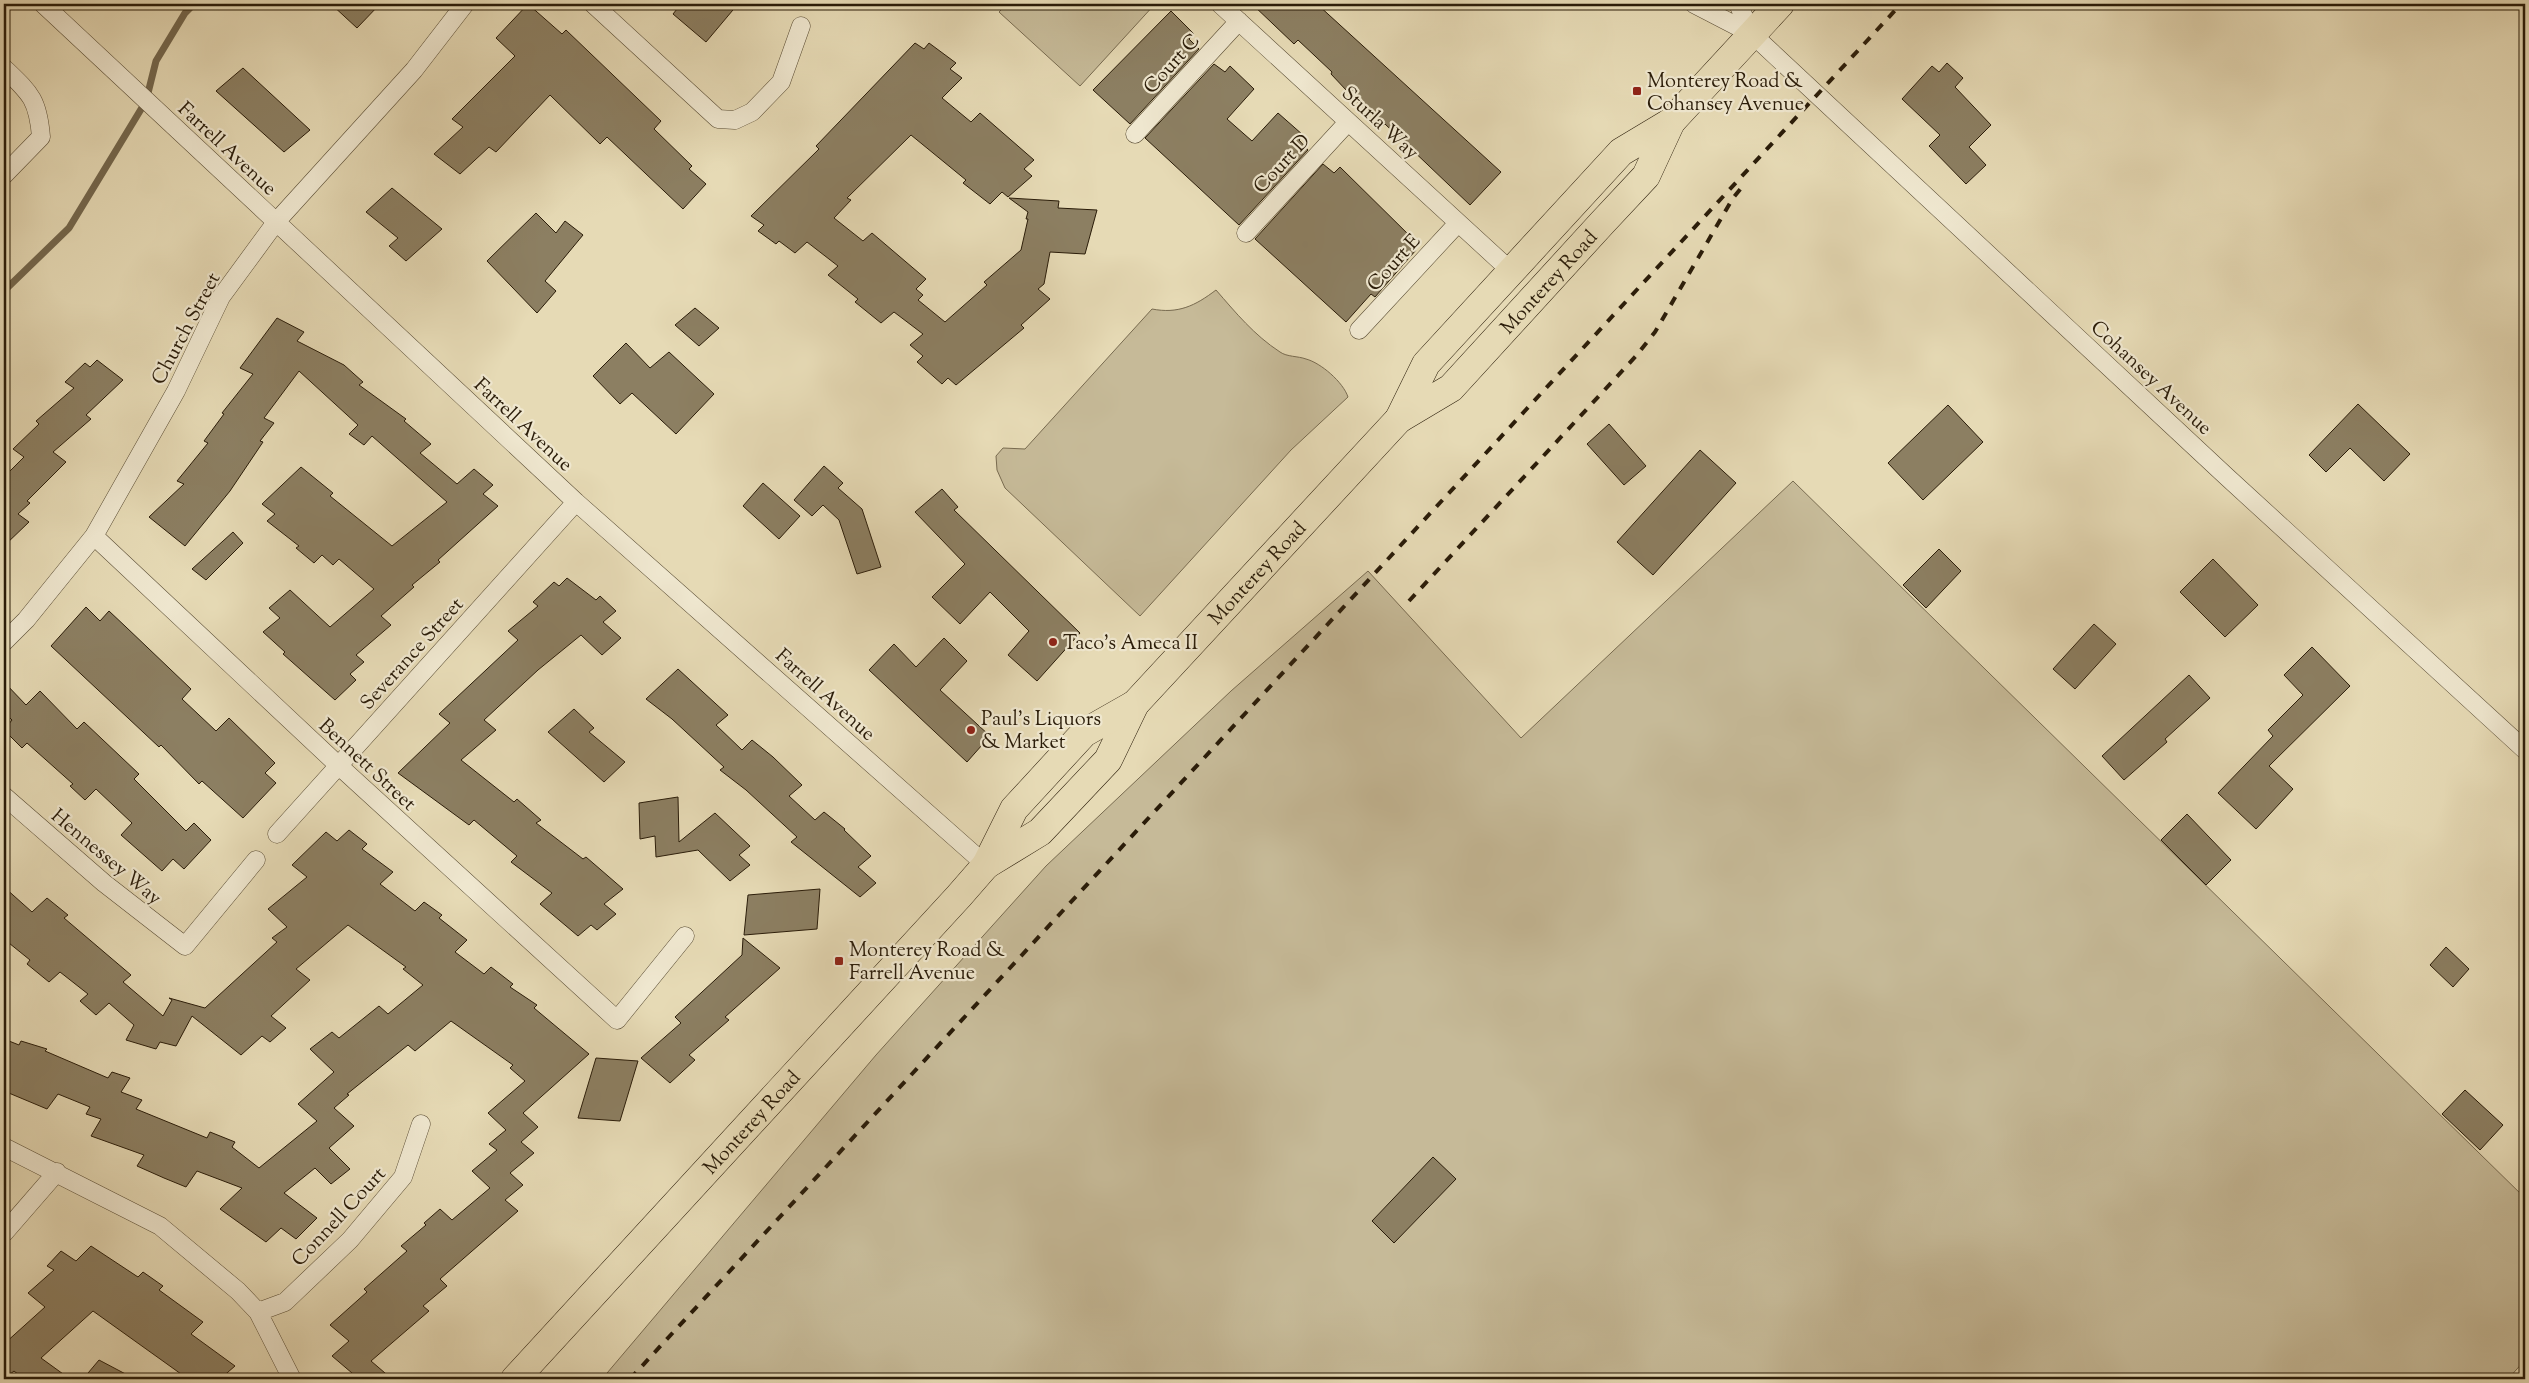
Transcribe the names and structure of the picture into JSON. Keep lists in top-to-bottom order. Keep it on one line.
{"streets":{"main road":["Monterey Road"],"street":["Court C","Sturla Way","Farrell Avenue","Court D","Court E","Church Street","Cohansey Avenue","Severance Street","Bennett Street","Hennessey Way","Connell Court"]},"crossings":[["Court C","Sturla Way"],["Sturla Way","Court D"],["Sturla Way","Court E"],["Sturla Way","Monterey Road"],["Farrell Avenue","Monterey Road"],["Farrell Avenue","Church Street"],["Farrell Avenue","Severance Street"],["Monterey Road","Cohansey Avenue"],["Church Street","Bennett Street"],["Severance Street","Bennett Street"]],"places":{"transit":["Monterey Road & Cohansey Avenue","Monterey Road & Farrell Avenue"],"other":["Taco's Ameca II","Paul's Liquors & Market"]}}
